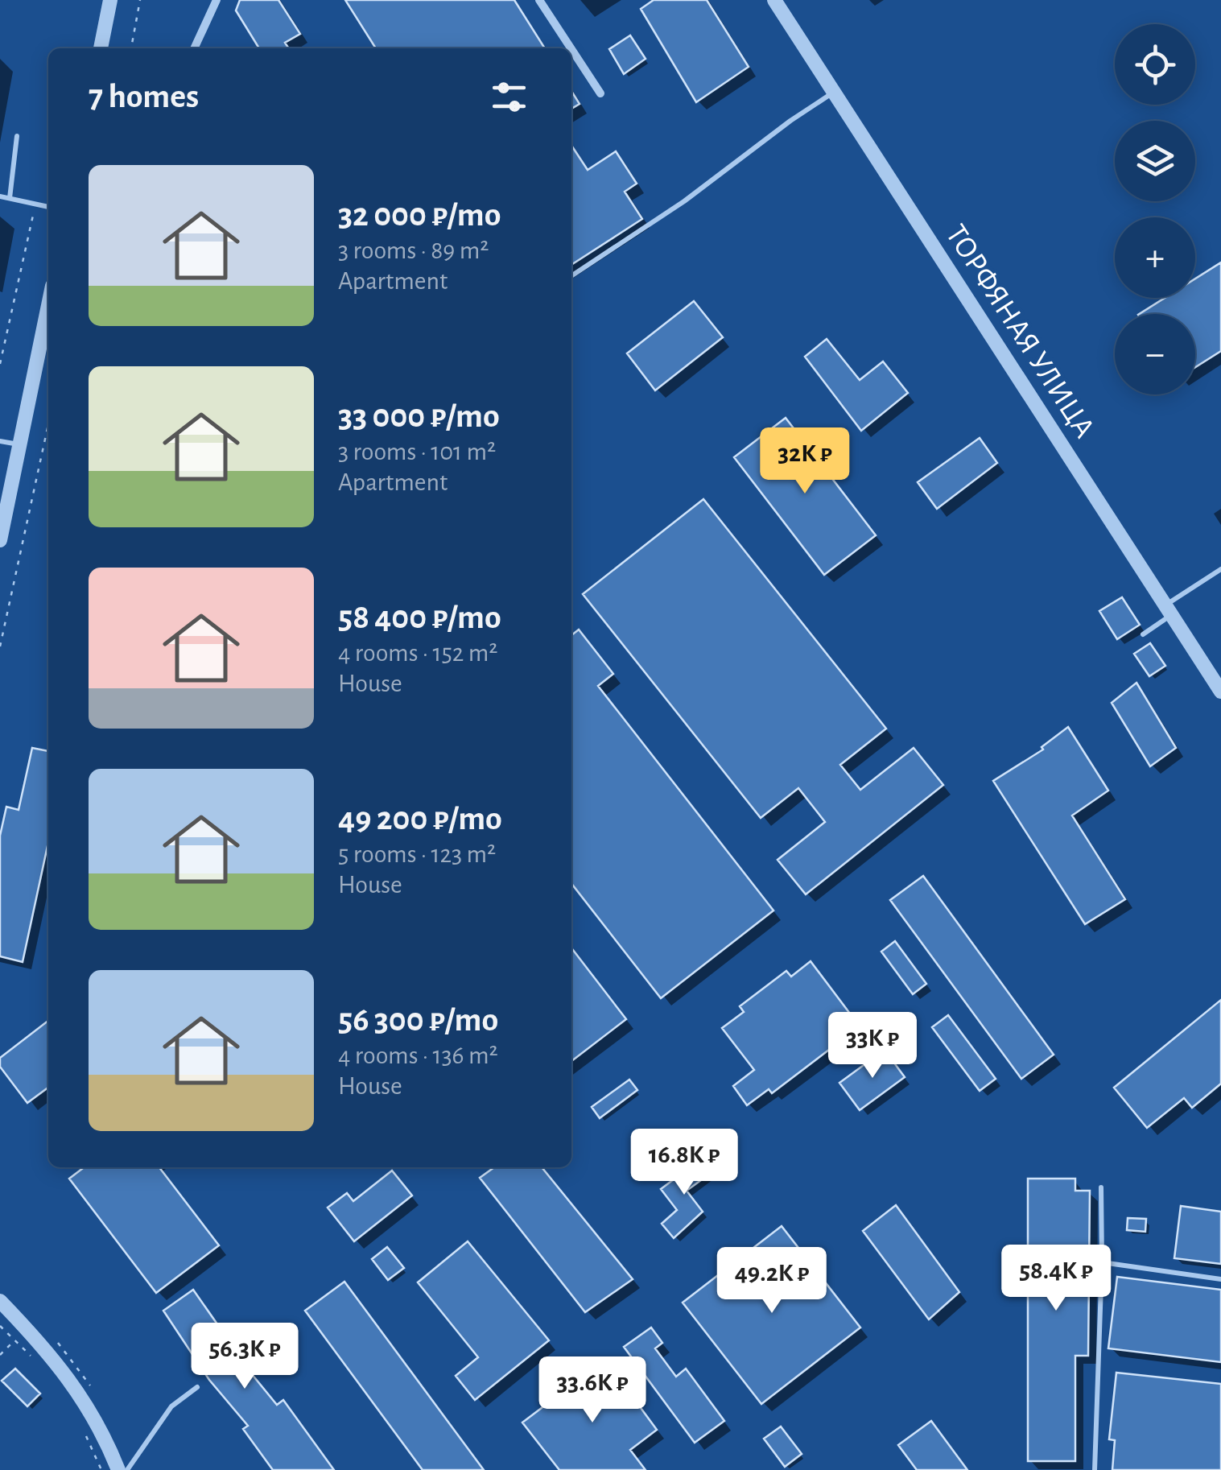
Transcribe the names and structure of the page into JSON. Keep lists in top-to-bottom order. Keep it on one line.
{"streets":{"street":["ТОРФЯНАЯ УЛИЦА"]},"page":{"map_buttons":["+","−"],"heading":"7 homes","list":[{"name":"32 000 ₽/mo","note":"3 rooms · 89 m² · Apartment"},{"name":"33 000 ₽/mo","note":"3 rooms · 101 m² · Apartment"},{"name":"58 400 ₽/mo","note":"4 rooms · 152 m² · House"},{"name":"49 200 ₽/mo","note":"5 rooms · 123 m² · House"},{"name":"56 300 ₽/mo","note":"4 rooms · 136 m² · House"}],"price":["32K ₽","33K ₽","16.8K ₽","58.4K ₽","49.2K ₽","56.3K ₽","33.6K ₽"]}}
